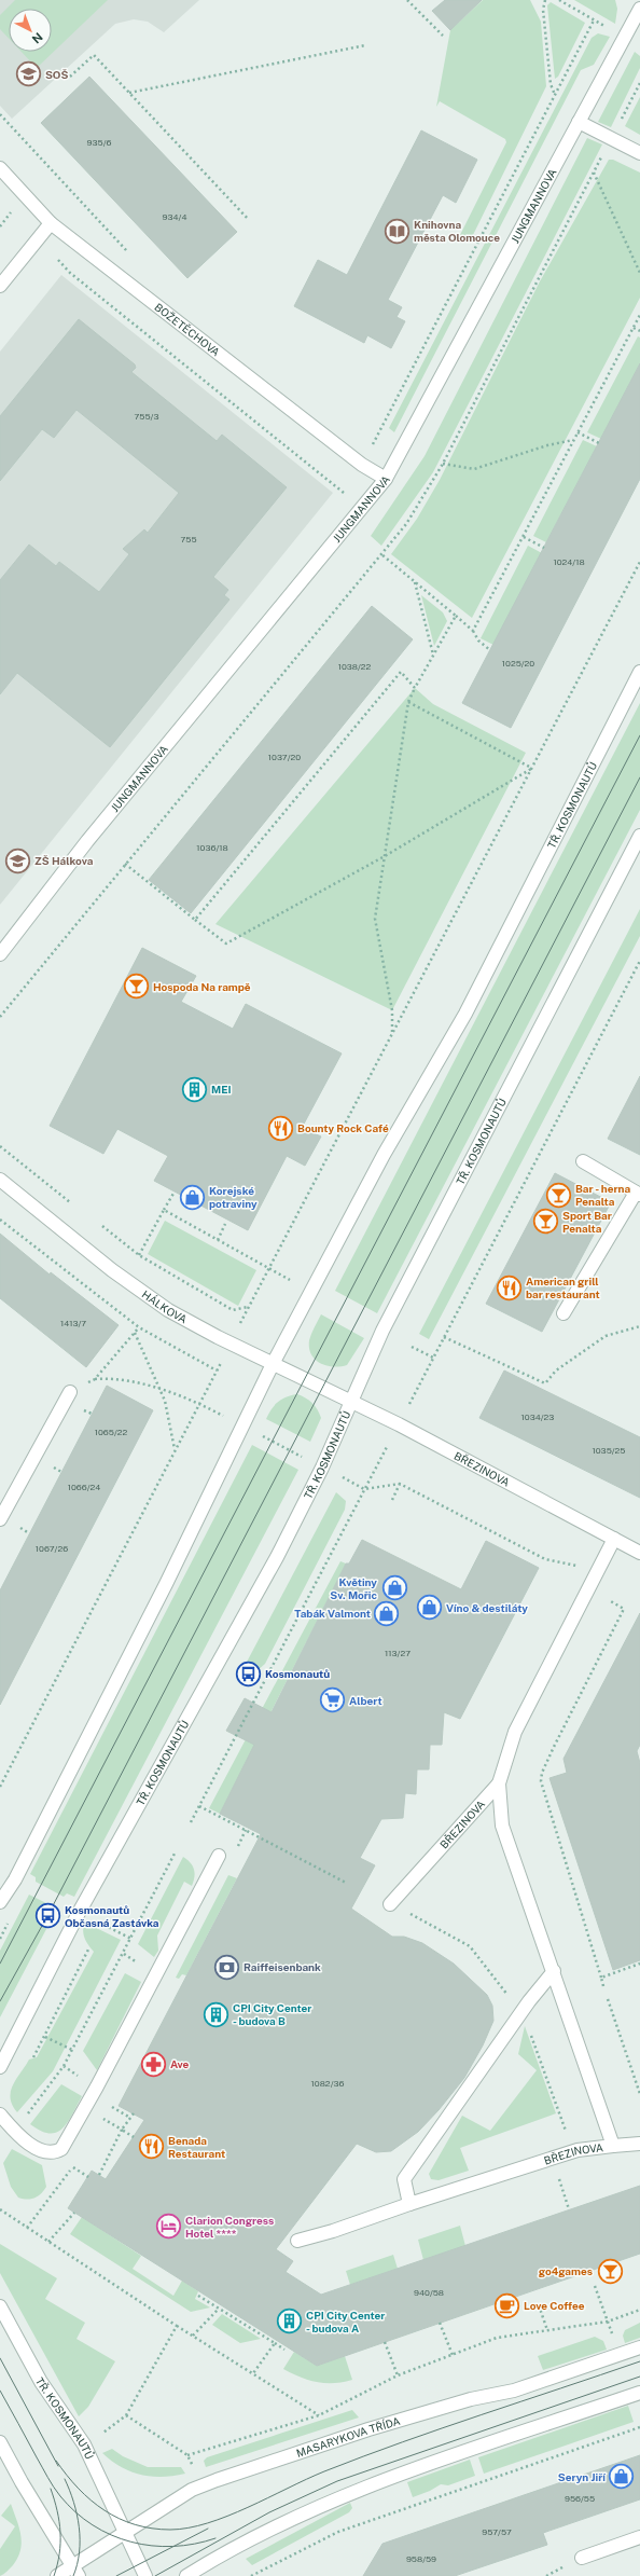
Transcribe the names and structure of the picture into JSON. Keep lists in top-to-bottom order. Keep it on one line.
{"streets":{"street":["JUNGMANNOVA","BOŽETĚCHOVA","TŘ. KOSMONAUTŮ","HÁLKOVA","BŘEZINOVA","MASARYKOVA TŘÍDA"]},"crossings":[["JUNGMANNOVA","BOŽETĚCHOVA"],["TŘ. KOSMONAUTŮ","HÁLKOVA"],["TŘ. KOSMONAUTŮ","BŘEZINOVA"],["TŘ. KOSMONAUTŮ","MASARYKOVA TŘÍDA"],["HÁLKOVA","BŘEZINOVA"]],"places":{"school or university":["SOŠ","ZŠ Hálkova"],"library":["Knihovna města Olomouce"],"bar":["Hospoda Na rampě","Bar - herna Penalta","Sport Bar Penalta","go4games"],"building":["MEI","CPI City Center - budova B","CPI City Center - budova A"],"restaurant":["Bounty Rock Café","American grill bar restaurant","Benada Restaurant"],"shop":["Korejské potraviny","Květiny Sv. Mořic","Víno & destiláty","Tabák Valmont","Seryn Jiří"],"bus stop":["Kosmonautů","Kosmonautů Občasná Zastávka"],"supermarket":["Albert"],"bank":["Raiffeisenbank"],"pharmacy":["Ave"],"hotel":["Clarion Congress Hotel ****"],"cafe":["Love Coffee"]},"house_numbers":["935/6","934/4","755/3","755","1024/18","1025/20","1038/22","1037/20","1036/18","1413/7","1034/23","1065/22","1035/25","1066/24","1067/26","113/27","1082/36","940/58","956/55","957/57","958/59"],"north":"bottom right"}
